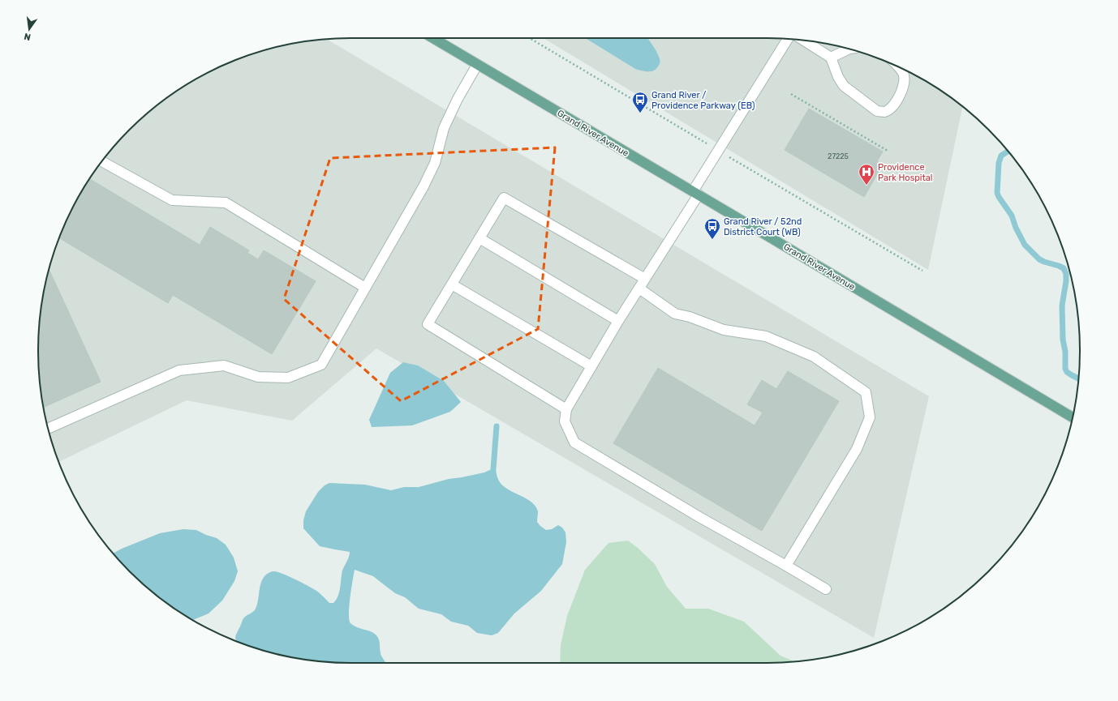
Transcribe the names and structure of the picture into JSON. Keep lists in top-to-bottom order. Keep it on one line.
{"streets":{"main road":["Grand River Avenue"]},"places":{"bus stop":["Grand River / Providence Parkway (EB)","Grand River / 52nd District Court (WB)"],"hospital":["Providence Park Hospital"]},"house_numbers":["27225"],"north":"bottom"}
